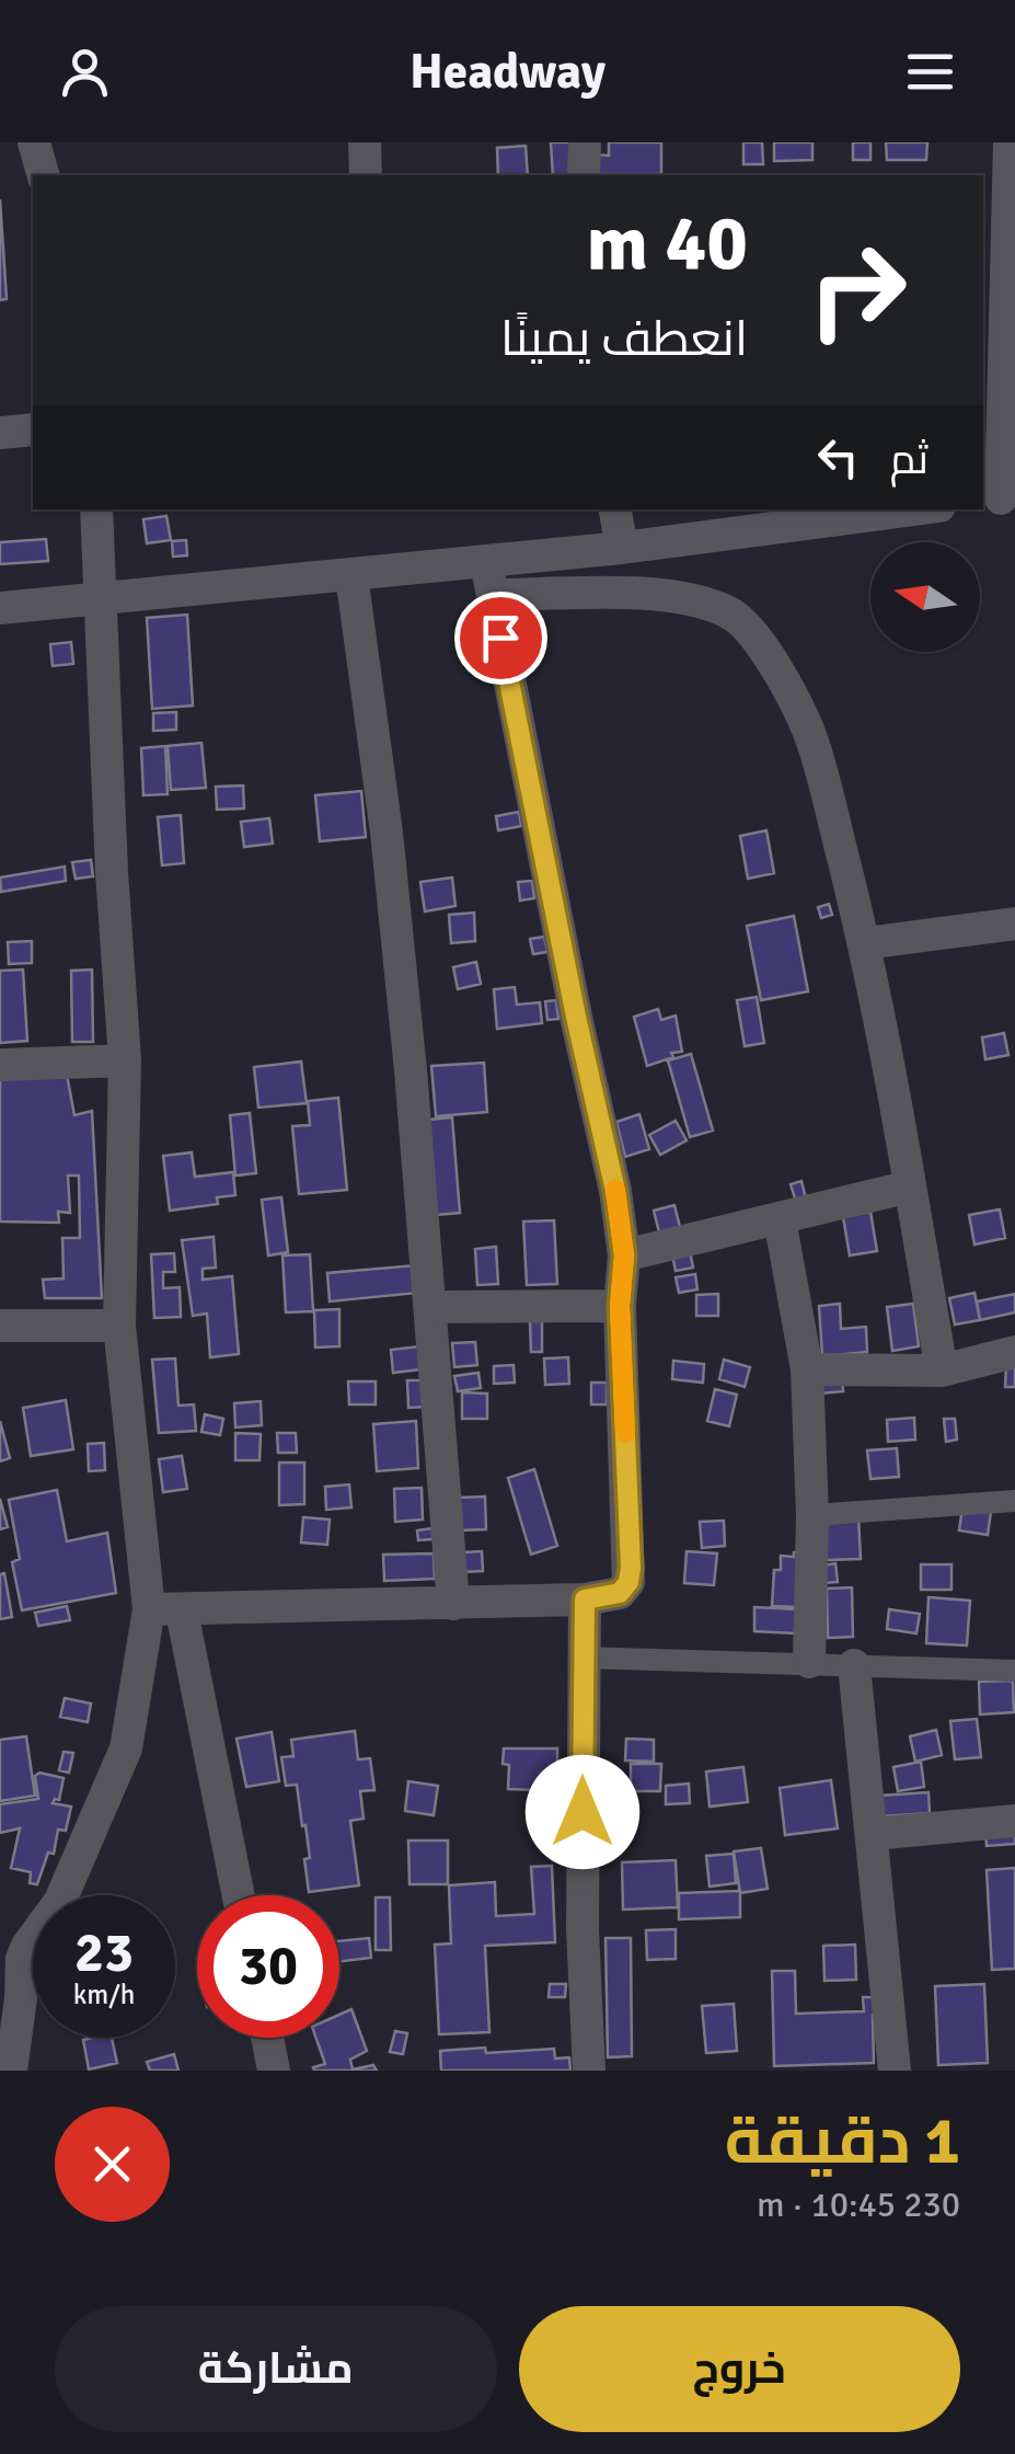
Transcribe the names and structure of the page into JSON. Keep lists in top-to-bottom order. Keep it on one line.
{"north":"left","page":{"header":"Headway","turn":["40 m","انعطف يمينًا"],"then":"ثم","speed":"23 km/h","limit":"30","heading":["1 دقيقة","230 m · 10:45"],"buttons":["خروج","مشاركة"]}}
